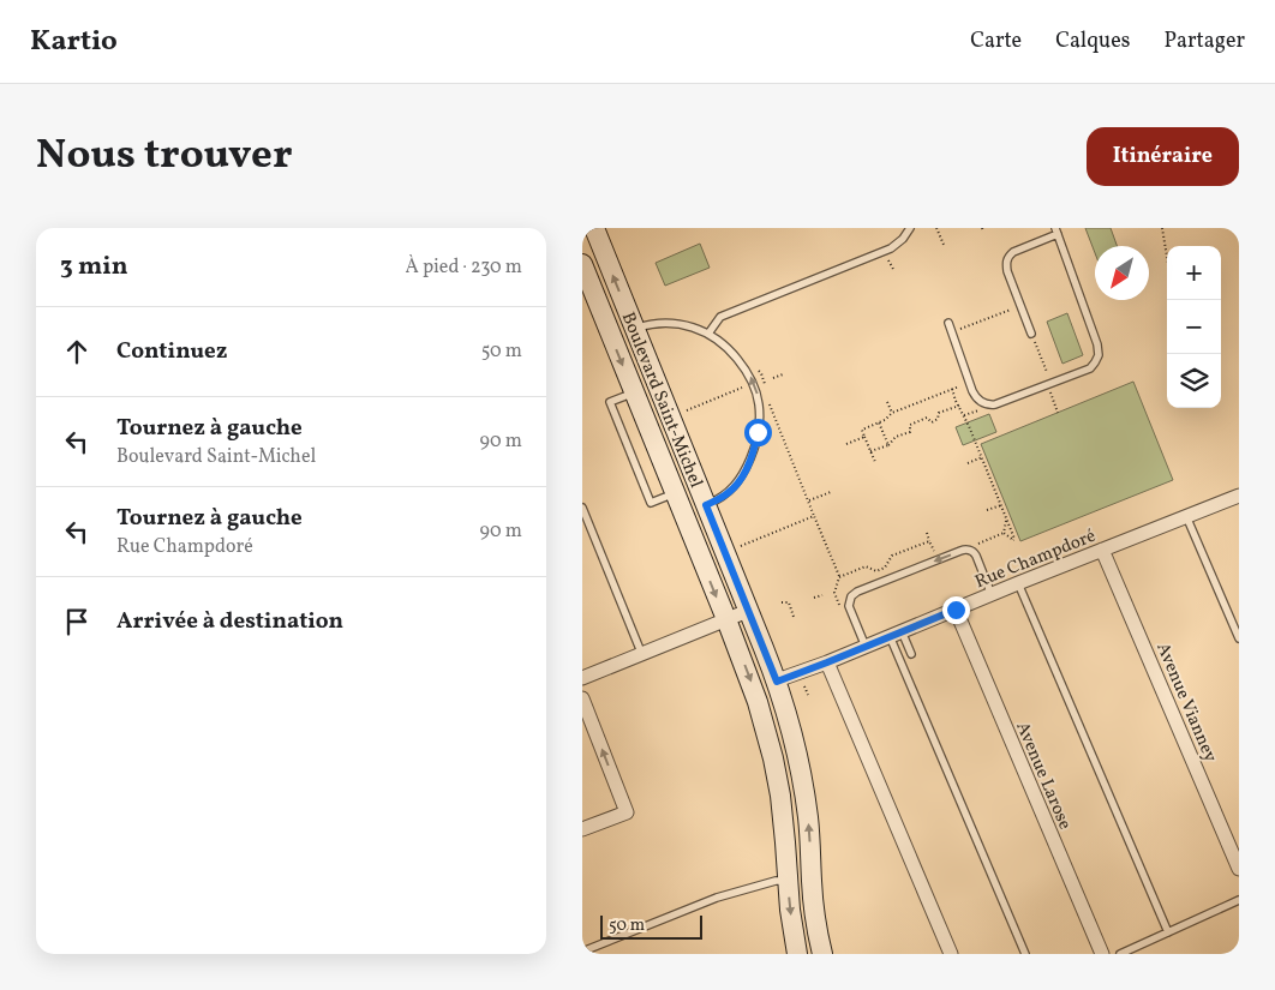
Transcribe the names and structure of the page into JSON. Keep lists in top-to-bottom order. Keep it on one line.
{"streets":{"main road":["Boulevard Saint-Michel"],"street":["Rue Champdoré","Avenue Vianney","Avenue Larose"]},"crossings":[["Boulevard Saint-Michel","Rue Champdoré"],["Rue Champdoré","Avenue Vianney"],["Rue Champdoré","Avenue Larose"]],"scale_bar":"50 m","north":"bottom left","page":{"header":"Kartio","nav":["Carte","Calques","Partager"],"title":"Nous trouver","buttons":"Itinéraire","heading":["3 min","À pied · 230 m"],"map_buttons":["+","−"],"list":[["Continuez","50 m"],["Tournez à gauche","Boulevard Saint-Michel","90 m"],["Tournez à gauche","Rue Champdoré","90 m"],"Arrivée à destination"],"scale":"50 m"}}
